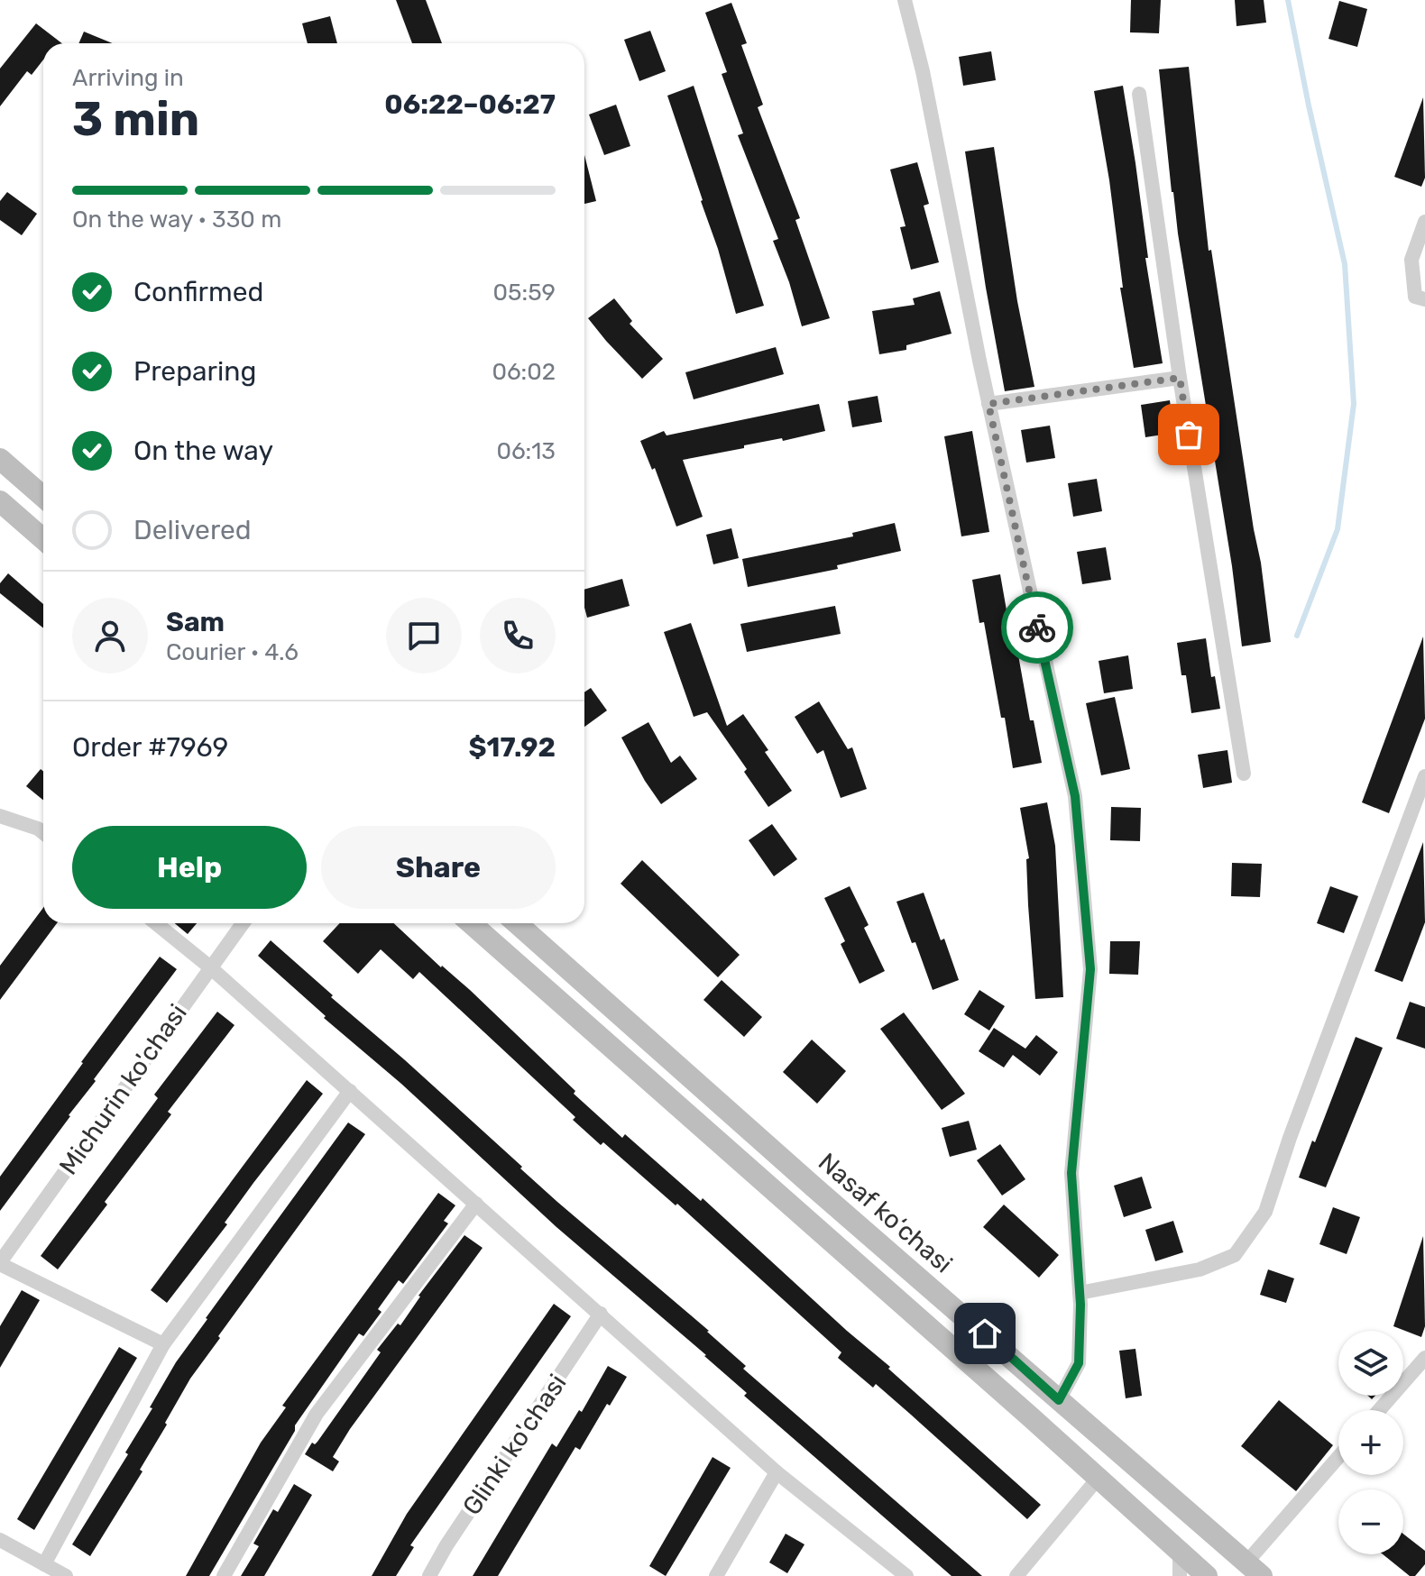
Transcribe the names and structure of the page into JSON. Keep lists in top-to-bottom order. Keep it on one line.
{"streets":{"main road":["Nasaf ko‘chasi"],"street":["Michurin ko'chasi","Glinki ko'chasi"]},"page":{"heading":["3 min","Arriving in","06:22–06:27"],"panel":["Sam","Courier · 4.6","Order #7969","$17.92"],"bar":"On the way · 330 m","list":[["Confirmed","05:59"],["Preparing","06:02"],["On the way","06:13"],"Delivered"],"buttons":["Help","Share"],"map_buttons":["+","−"]}}
